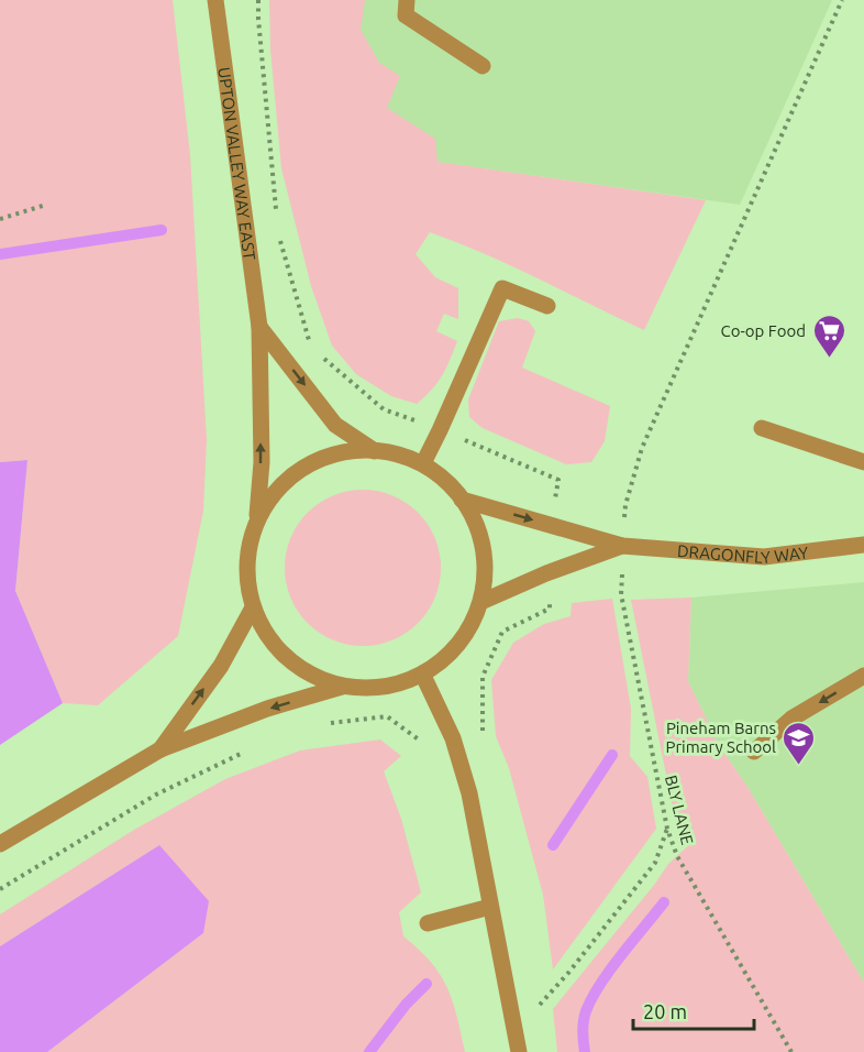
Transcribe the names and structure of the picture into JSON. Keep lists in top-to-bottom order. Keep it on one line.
{"streets":{"street":["UPTON VALLEY WAY EAST","DRAGONFLY WAY"],"path":["BLY LANE"]},"crossings":[["DRAGONFLY WAY","BLY LANE"]],"places":{"supermarket":["Co-op Food"],"school or university":["Pineham Barns Primary School"]},"scale_bar":"20 m"}
